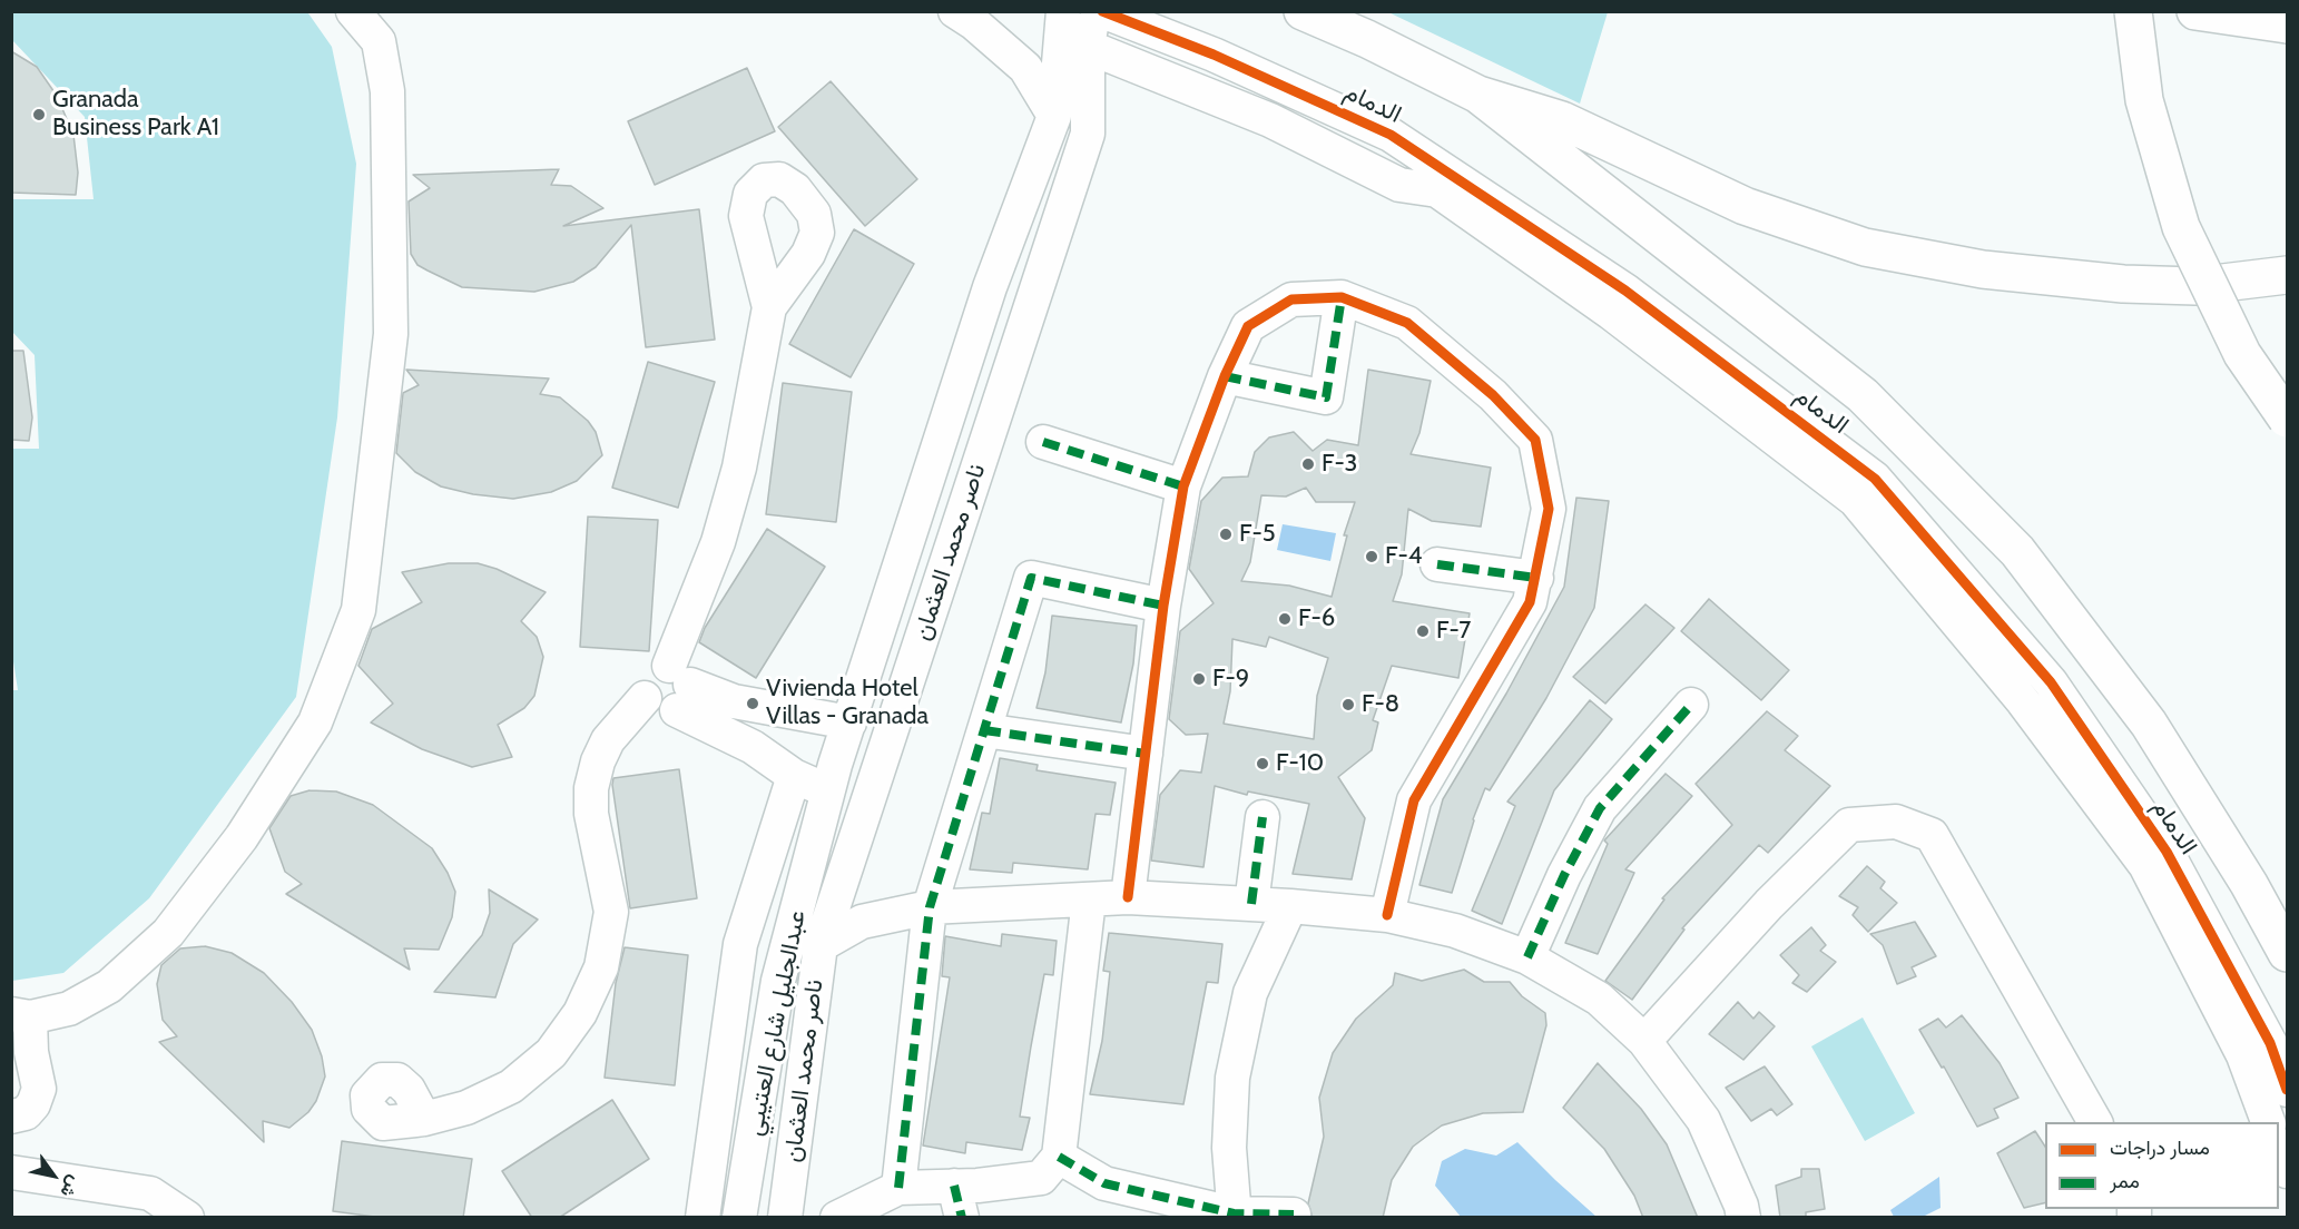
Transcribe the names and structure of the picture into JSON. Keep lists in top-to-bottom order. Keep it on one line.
{"streets":{"street":["الدمام","ناصر محمد العثمان","عبدالجليل شارع العتيبي"]},"crossings":[["الدمام","ناصر محمد العثمان"]],"places":["Granada Business Park A1","F-3","F-5","F-4","F-6","F-7","F-9","Vivienda Hotel Villas - Granada","F-8","F-10"],"legend":["مسار دراجات","ممر"],"north":"bottom right"}
